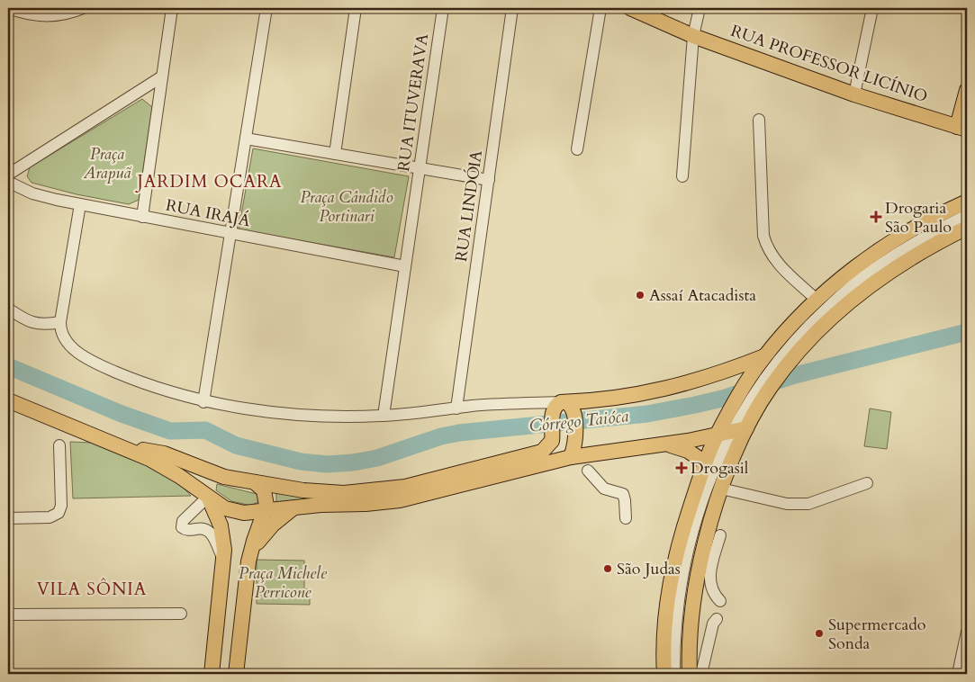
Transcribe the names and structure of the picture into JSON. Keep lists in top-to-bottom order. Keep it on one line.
{"streets":{"main road":["RUA PROFESSOR LICÍNIO"],"street":["RUA ITUVERAVA","RUA LINDÓIA","RUA IRAJÁ"]},"crossings":[["RUA ITUVERAVA","RUA IRAJÁ"]],"districts":["JARDIM OCARA","VILA SÔNIA"],"water":["Córrego Taióca"],"parks":["Praça Arapuã","Praça Cândido Portinari","Praça Michele Perricone"],"places":{"health":["Drogaria São Paulo","Drogasil"],"other":["Assaí Atacadista","São Judas","Supermercado Sonda"]}}
